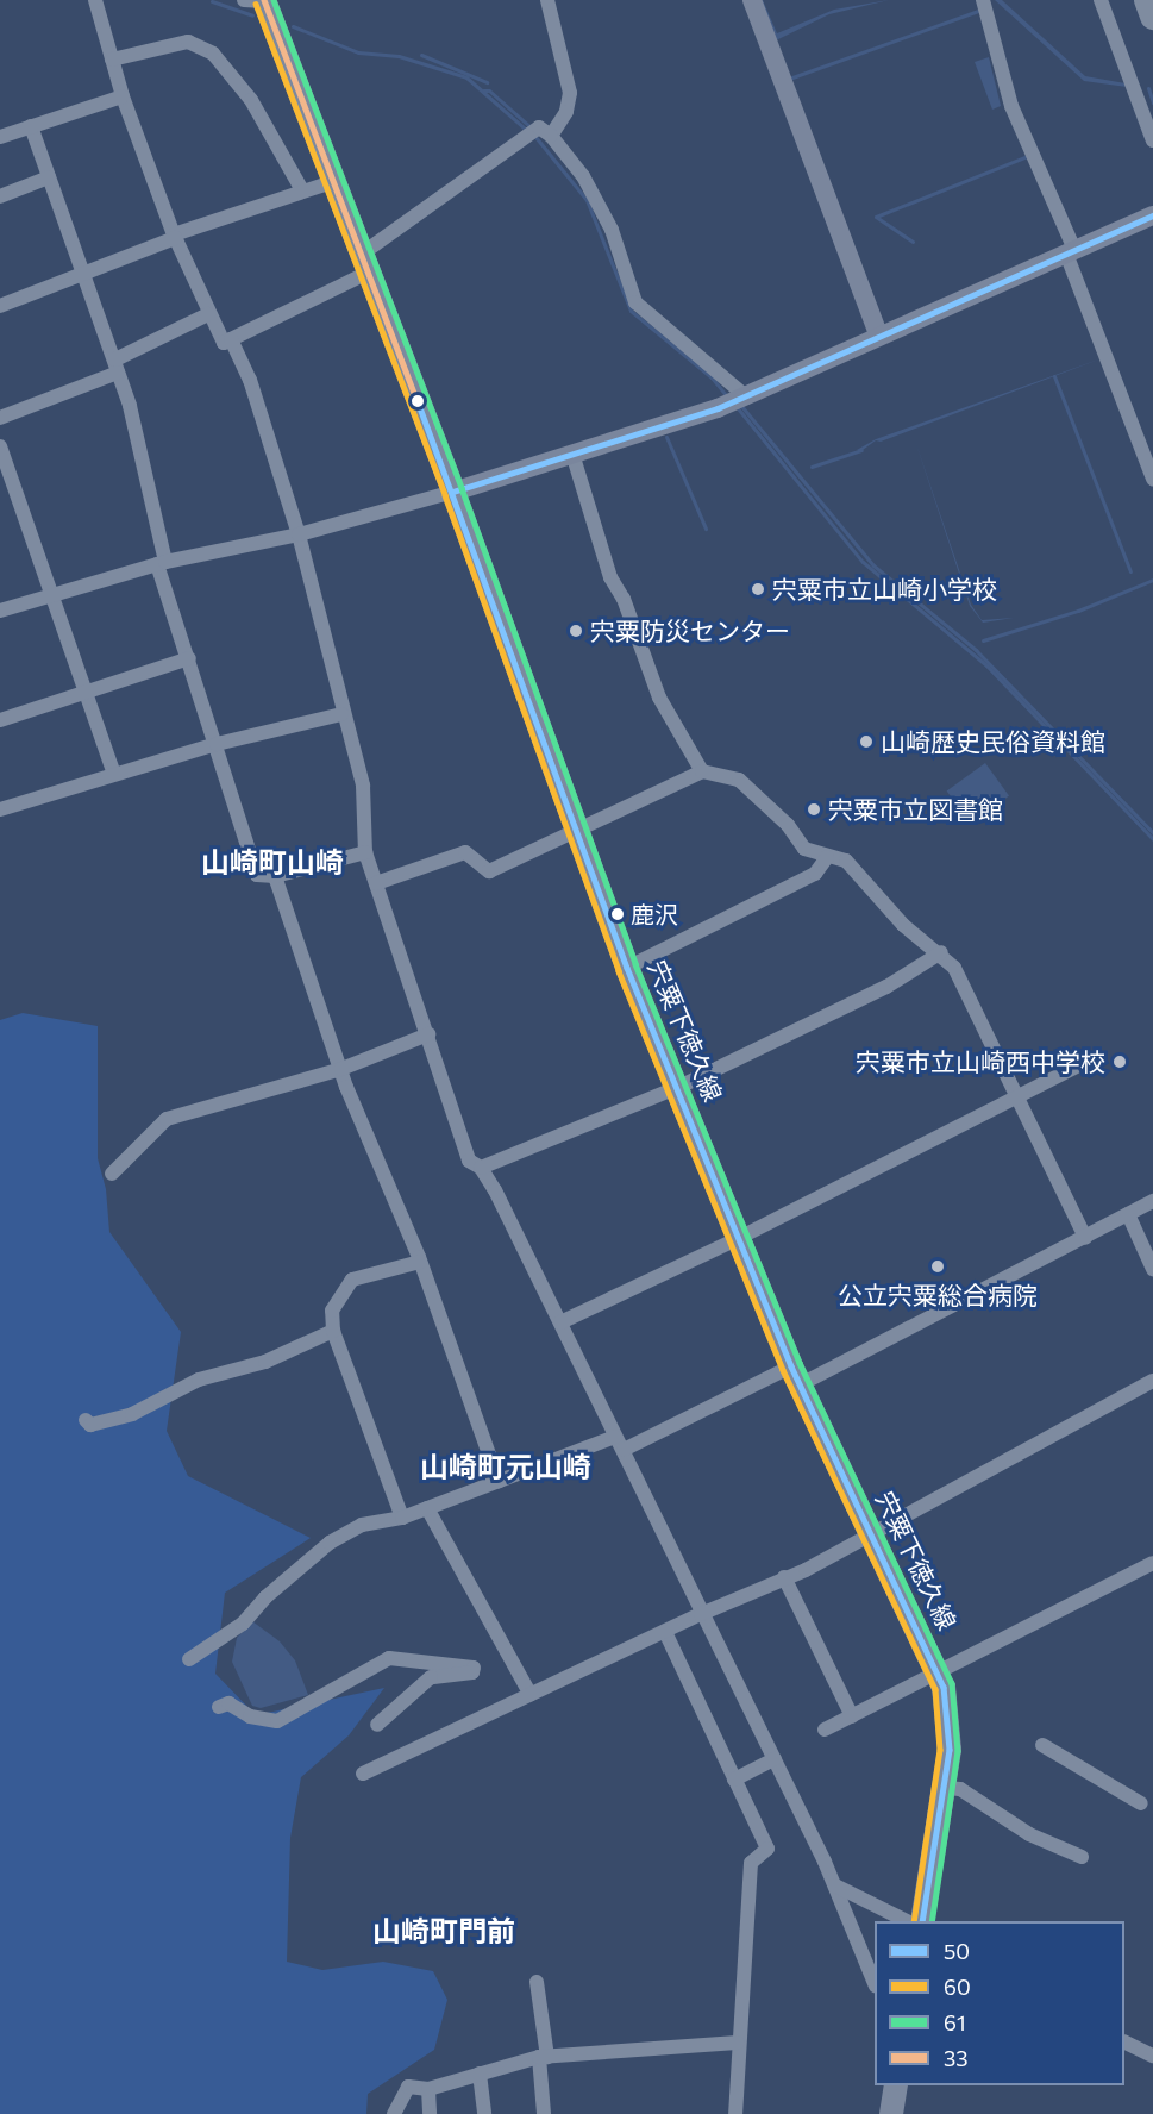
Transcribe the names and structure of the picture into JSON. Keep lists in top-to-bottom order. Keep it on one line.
{"streets":{"main road":["宍粟下徳久線"]},"districts":["山崎町山崎","山崎町元山崎","山崎町門前"],"places":["宍粟市立山崎小学校","宍粟防災センター","山崎歴史民俗資料館","宍粟市立図書館","鹿沢","宍粟市立山崎西中学校","公立宍粟総合病院"],"lines":["transit line 61","transit line 33","transit line 60","transit line 50"],"legend":["50","60","61","33"]}
